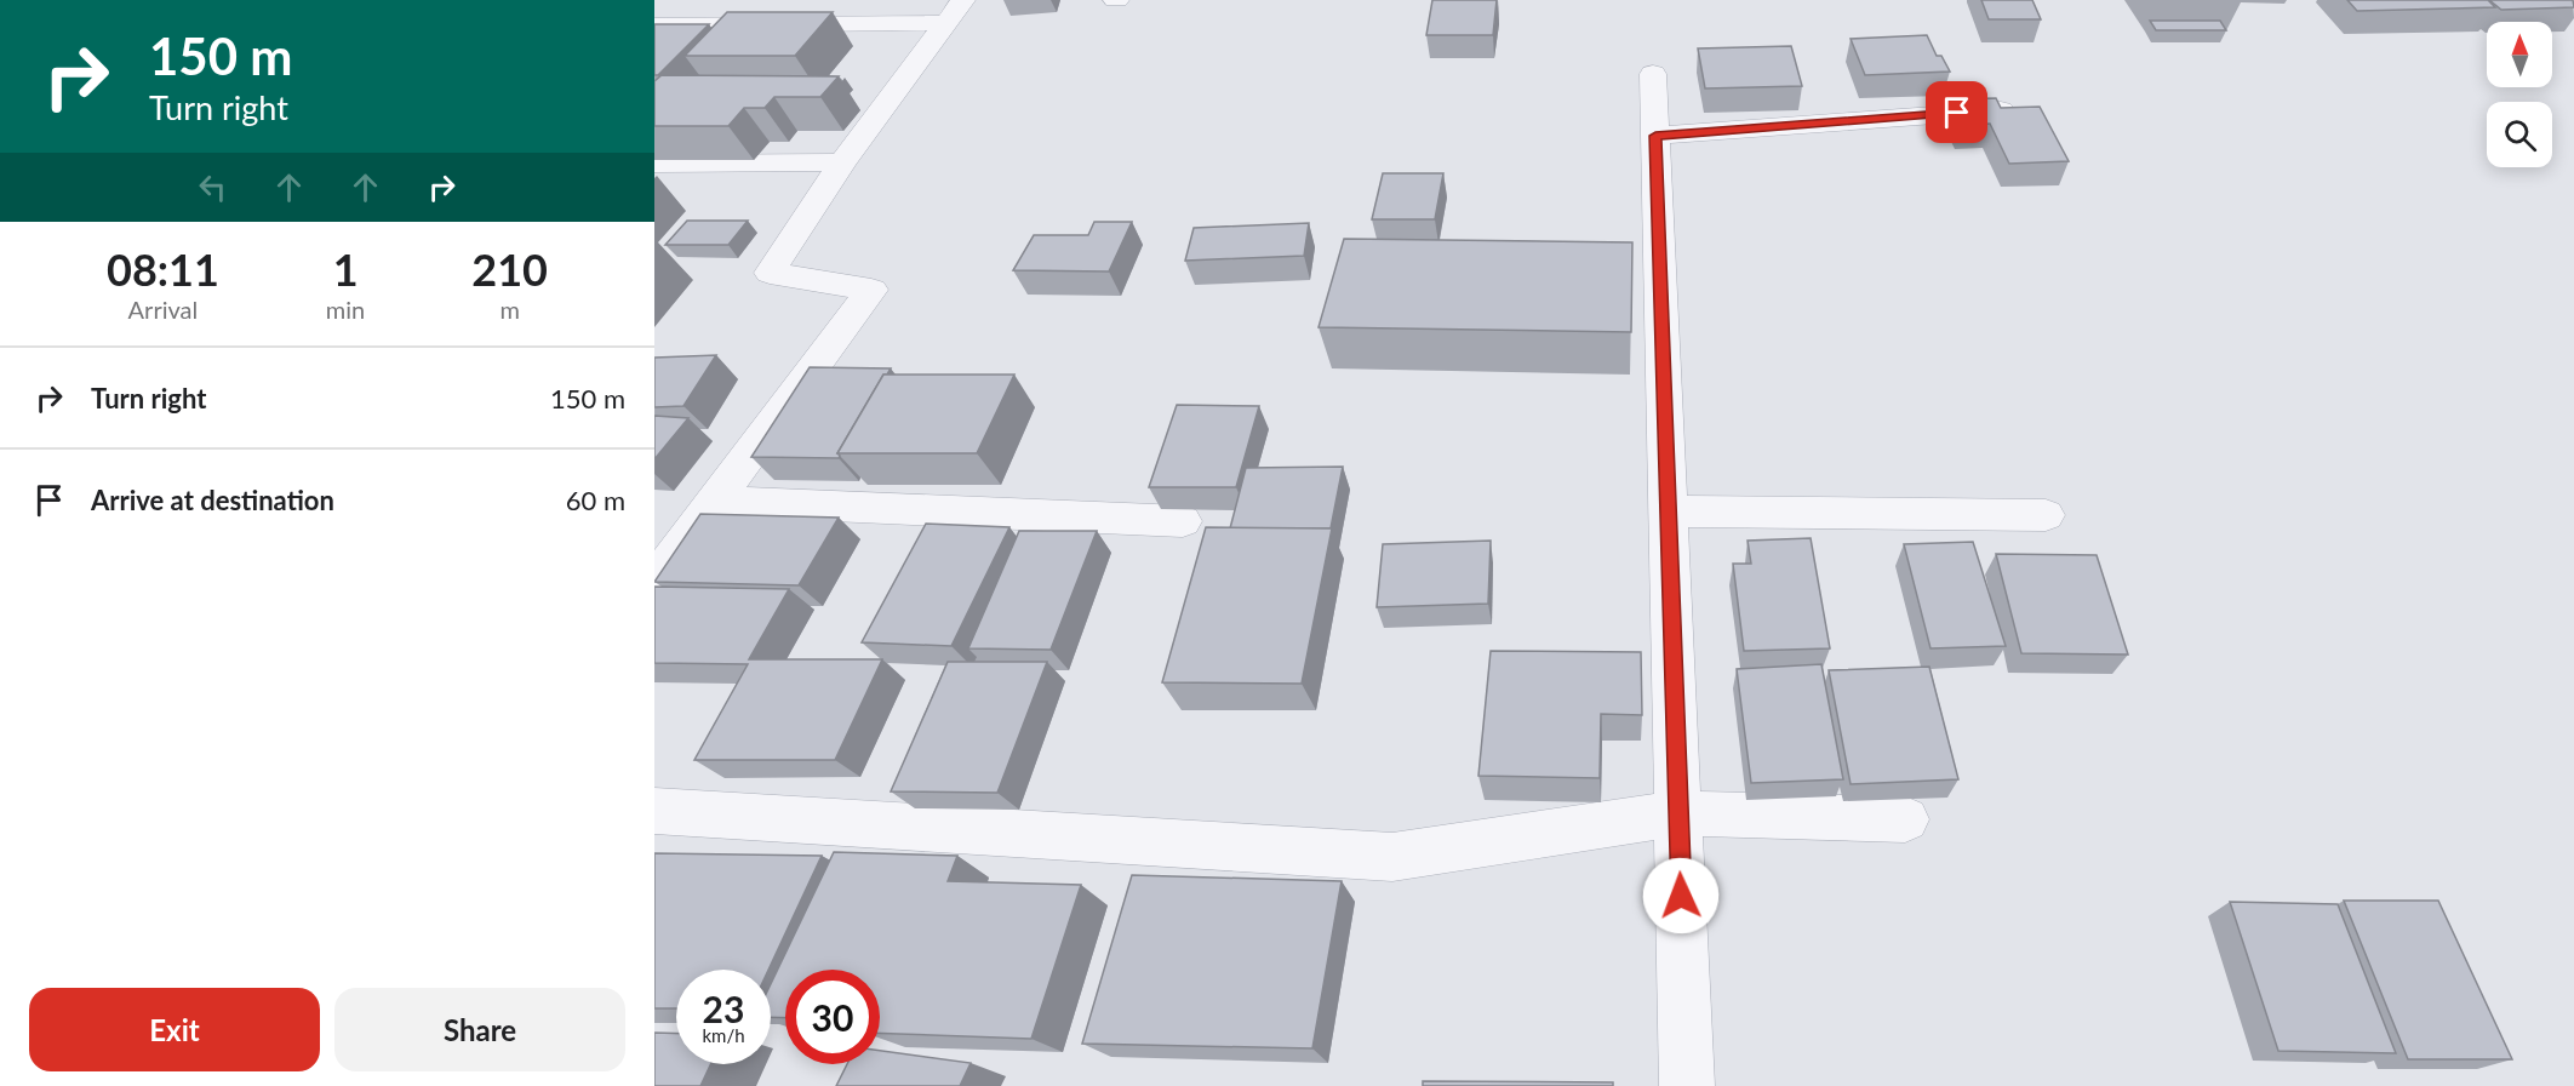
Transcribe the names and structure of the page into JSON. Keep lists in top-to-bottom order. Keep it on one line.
{"north":"top","page":{"turn":["150 m","Turn right"],"eta":["08:11","Arrival","1","min","210","m"],"list":[{"name":"Turn right","value":"150 m"},{"name":"Arrive at destination","value":"60 m"}],"speed":"23 km/h","limit":"30","buttons":["Exit","Share"]}}
